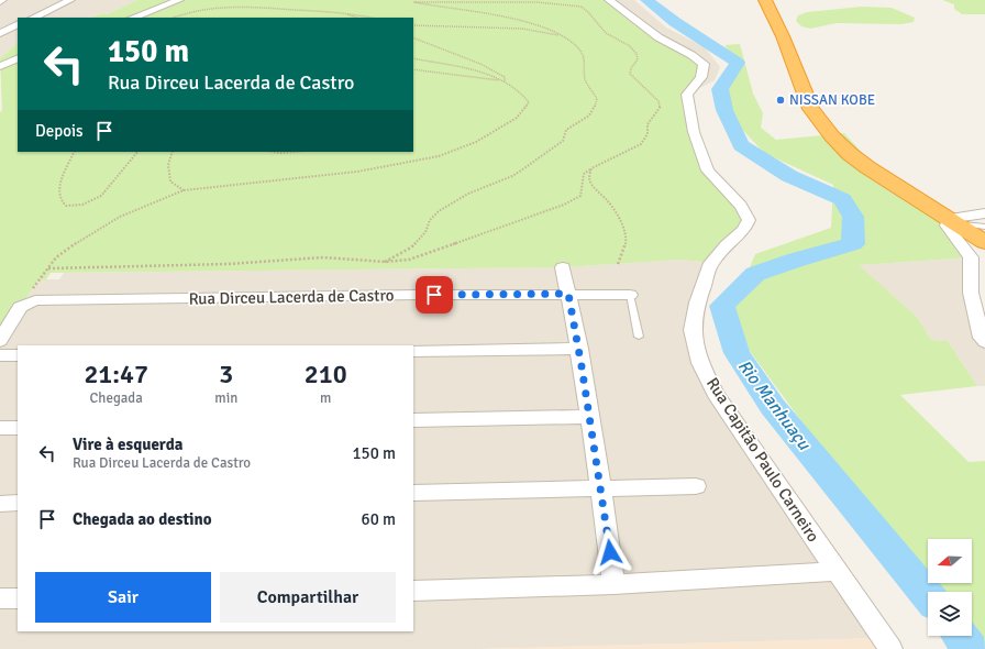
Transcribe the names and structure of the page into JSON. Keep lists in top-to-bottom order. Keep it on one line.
{"streets":{"street":["Rua Dirceu Lacerda de Castro","Rua Capitão Paulo Carneiro"]},"water":["Rio Manhuaçu"],"places":["NISSAN KOBE"],"north":"left","page":{"turn":["150 m","Rua Dirceu Lacerda de Castro"],"then":"Depois","eta":["21:47","Chegada","3","min","210","m"],"list":[{"name":"Vire à esquerda","note":"Rua Dirceu Lacerda de Castro","value":"150 m"},{"name":"Chegada ao destino","value":"60 m"}],"buttons":["Sair","Compartilhar"]}}
